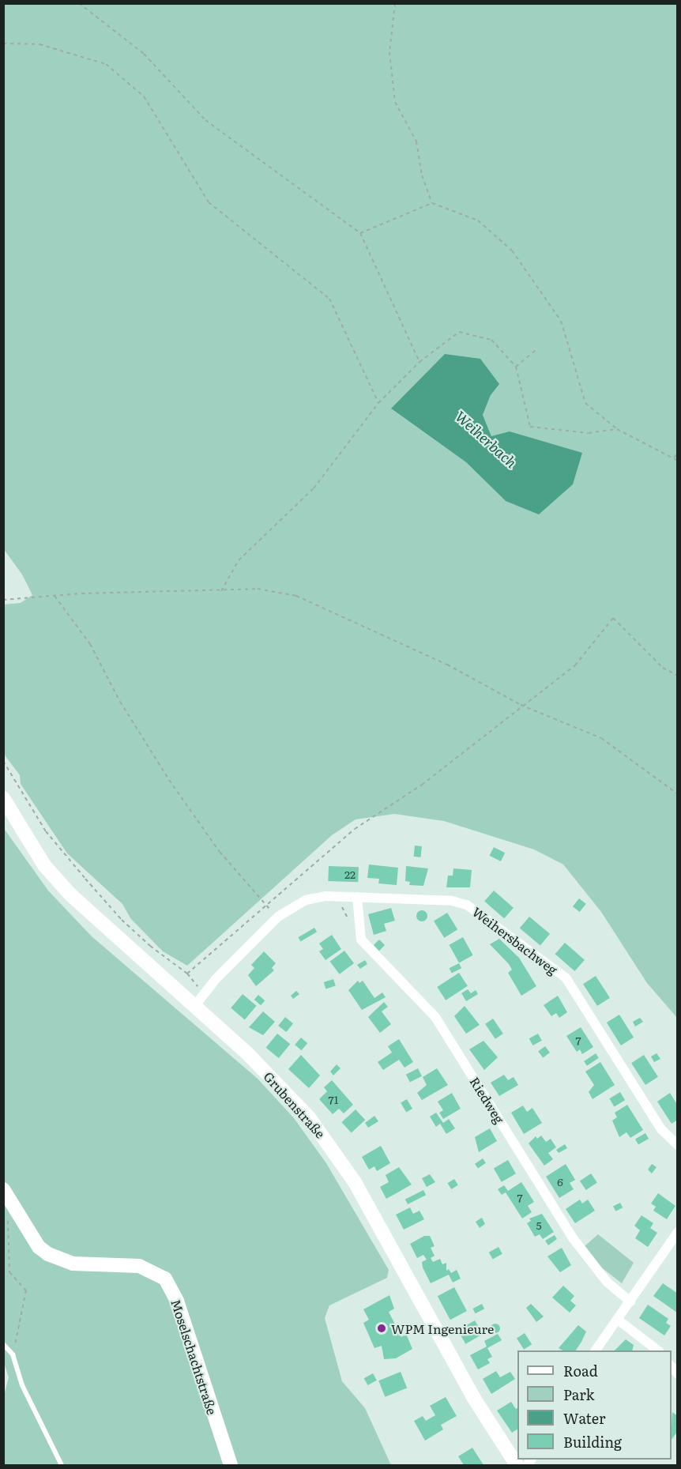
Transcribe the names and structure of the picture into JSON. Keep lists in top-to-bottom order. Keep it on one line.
{"streets":{"street":["Weihersbachweg","Riedweg","Grubenstraße","Moselschachtstraße"]},"crossings":[["Weihersbachweg","Riedweg"],["Weihersbachweg","Grubenstraße"]],"water":["Weiherbach"],"places":["WPM Ingenieure"],"house_numbers":["22","7","71","6","7","5"],"legend":["Road","Park","Water","Building"]}
